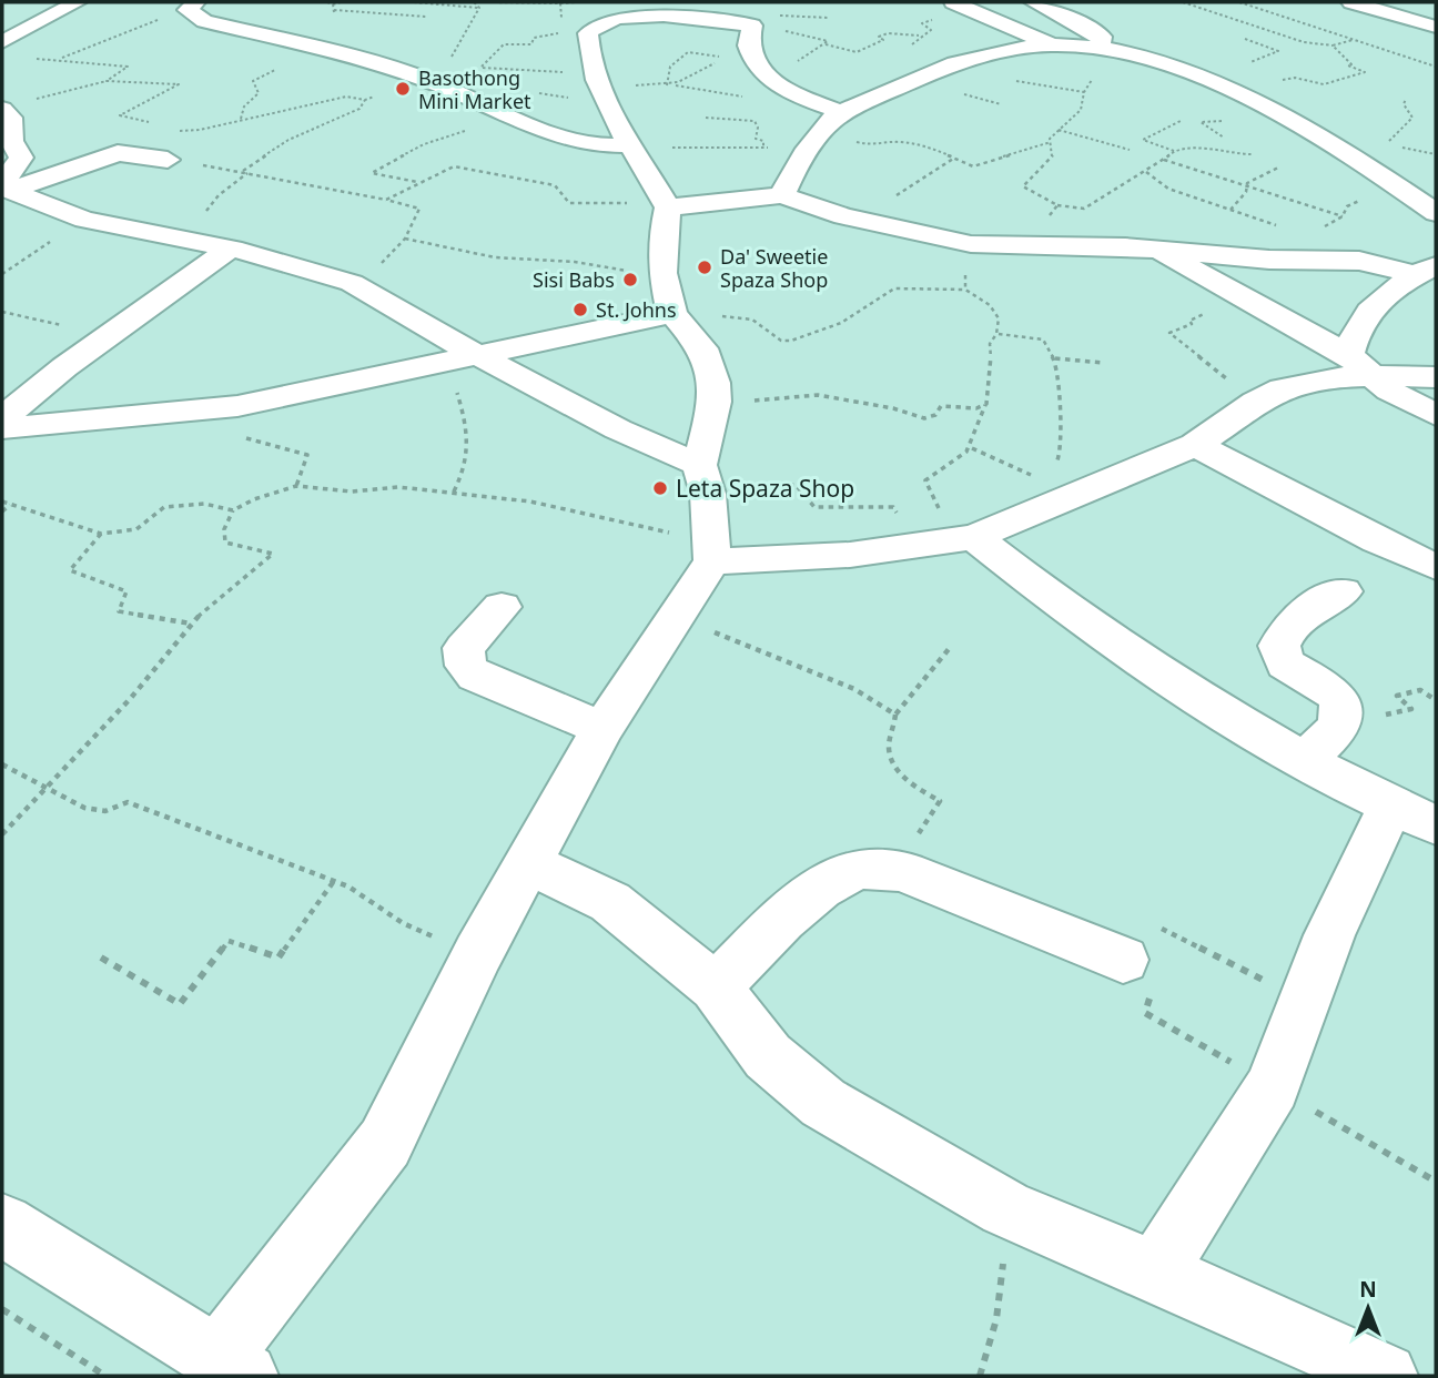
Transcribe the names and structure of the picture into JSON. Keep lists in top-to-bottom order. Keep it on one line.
{"places":["Basothong Mini Market","Da' Sweetie Spaza Shop","Sisi Babs","St. Johns","Leta Spaza Shop"],"north":"top"}
